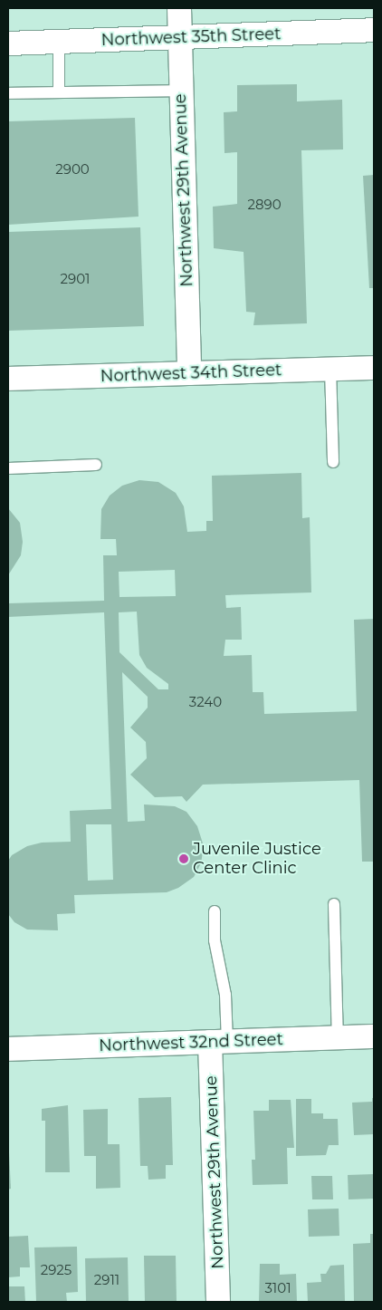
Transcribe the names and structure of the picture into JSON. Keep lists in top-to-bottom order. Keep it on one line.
{"streets":{"street":["Northwest 35th Street","Northwest 29th Avenue","Northwest 34th Street","Northwest 32nd Street"]},"crossings":[["Northwest 35th Street","Northwest 29th Avenue"],["Northwest 29th Avenue","Northwest 34th Street"],["Northwest 29th Avenue","Northwest 32nd Street"]],"places":["Juvenile Justice Center Clinic"],"house_numbers":["2900","2890","2901","3240","2925","2911","3101"]}
